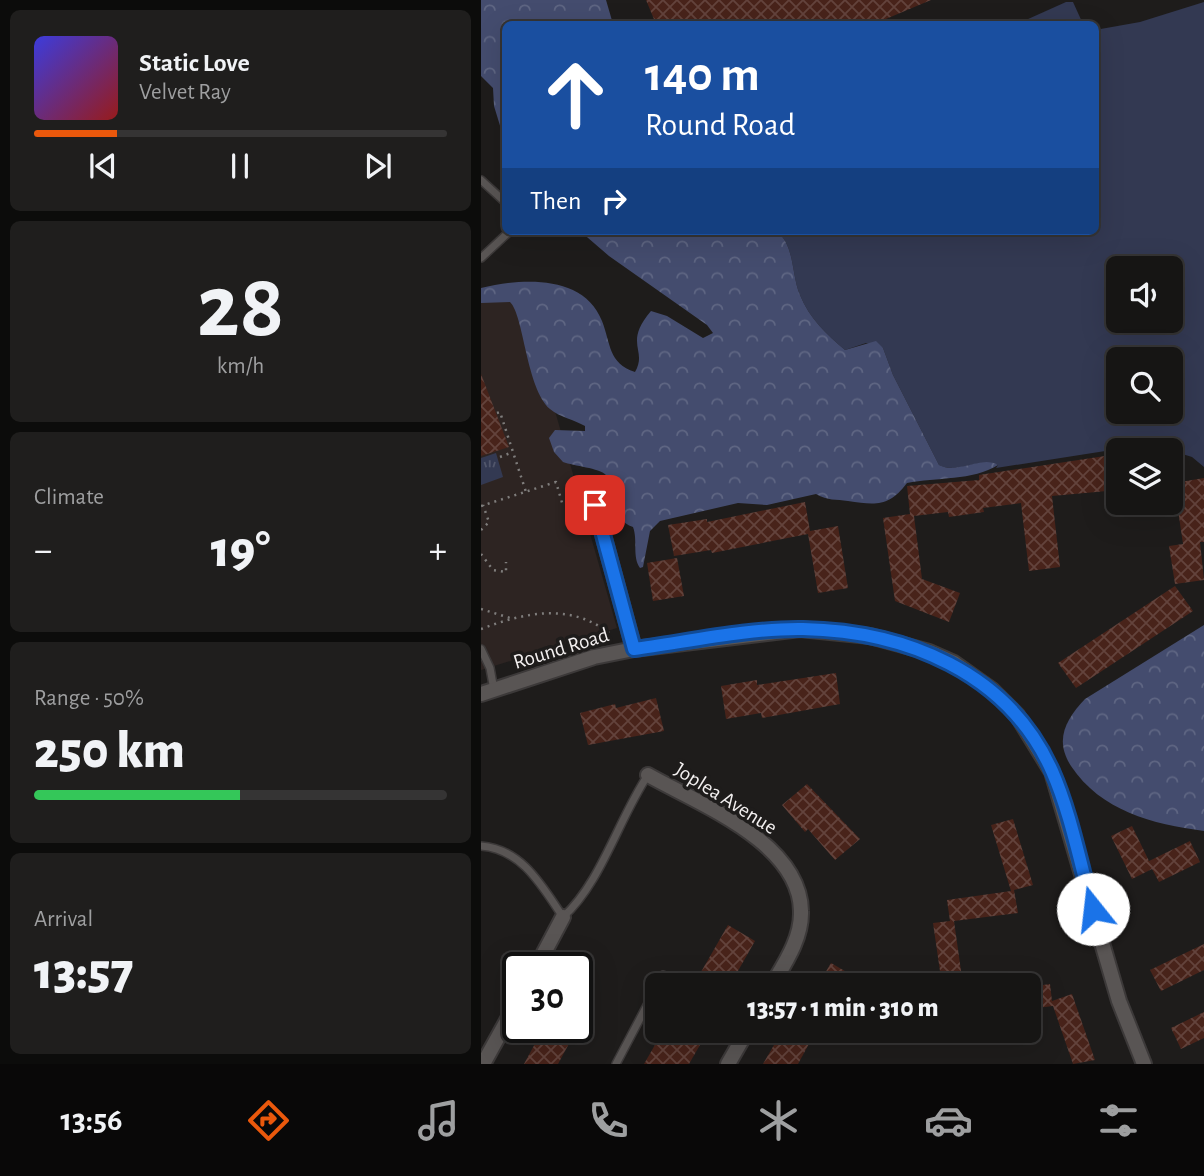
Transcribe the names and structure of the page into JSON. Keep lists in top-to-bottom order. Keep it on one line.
{"streets":{"street":["Round Road","Joplea Avenue"]},"page":{"turn":["140 m","Round Road"],"song":["Static Love","Velvet Ray"],"then":"Then","tile":[["28","km/h"],"Climate",["Range · 50%","250 km"],["Arrival","13:57"]],"heat":["−","19°","+"],"limit":"30","trip":"13:57 · 1 min · 310 m","tabs":"13:56"}}
